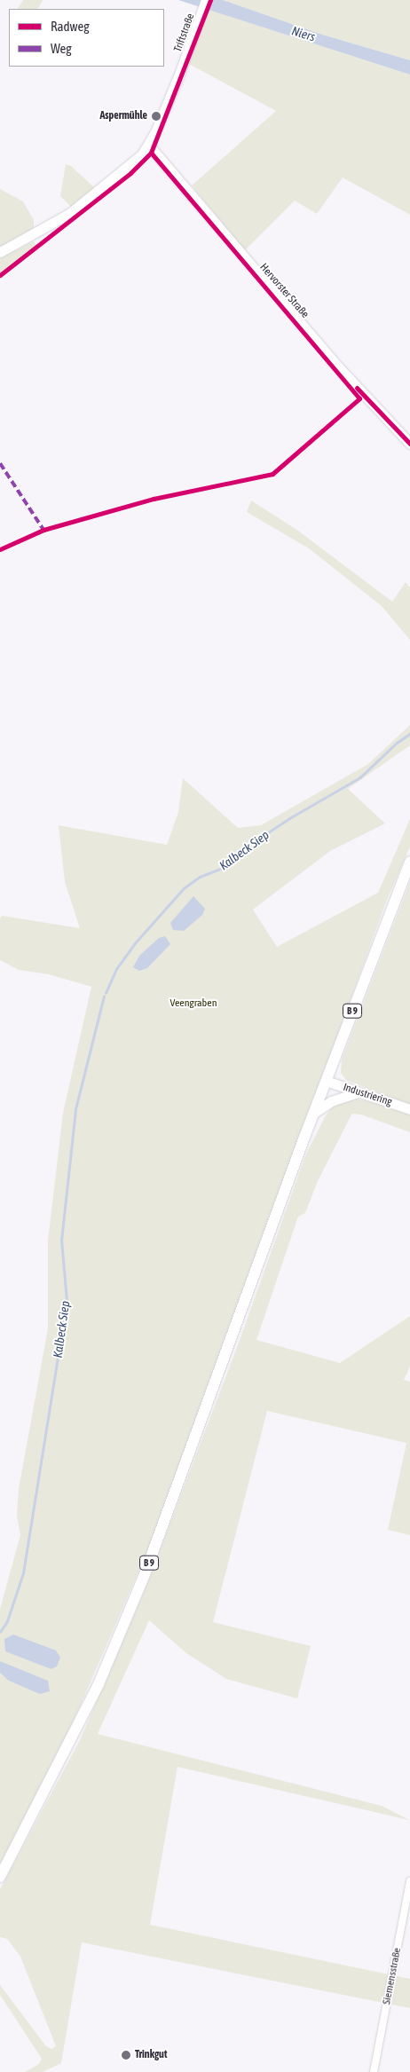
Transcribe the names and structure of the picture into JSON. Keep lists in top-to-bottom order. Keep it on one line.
{"streets":{"main road":["B 9"],"street":["Triftstraße","Hervorster Straße","Industriering","Siemensstraße"]},"crossings":[["Triftstraße","Hervorster Straße"],["B 9","Industriering"]],"water":["Niers","Kalbeck Siep"],"parks":["Veengraben"],"places":["Aspermühle","Trinkgut"],"legend":["Radweg","Weg"]}
